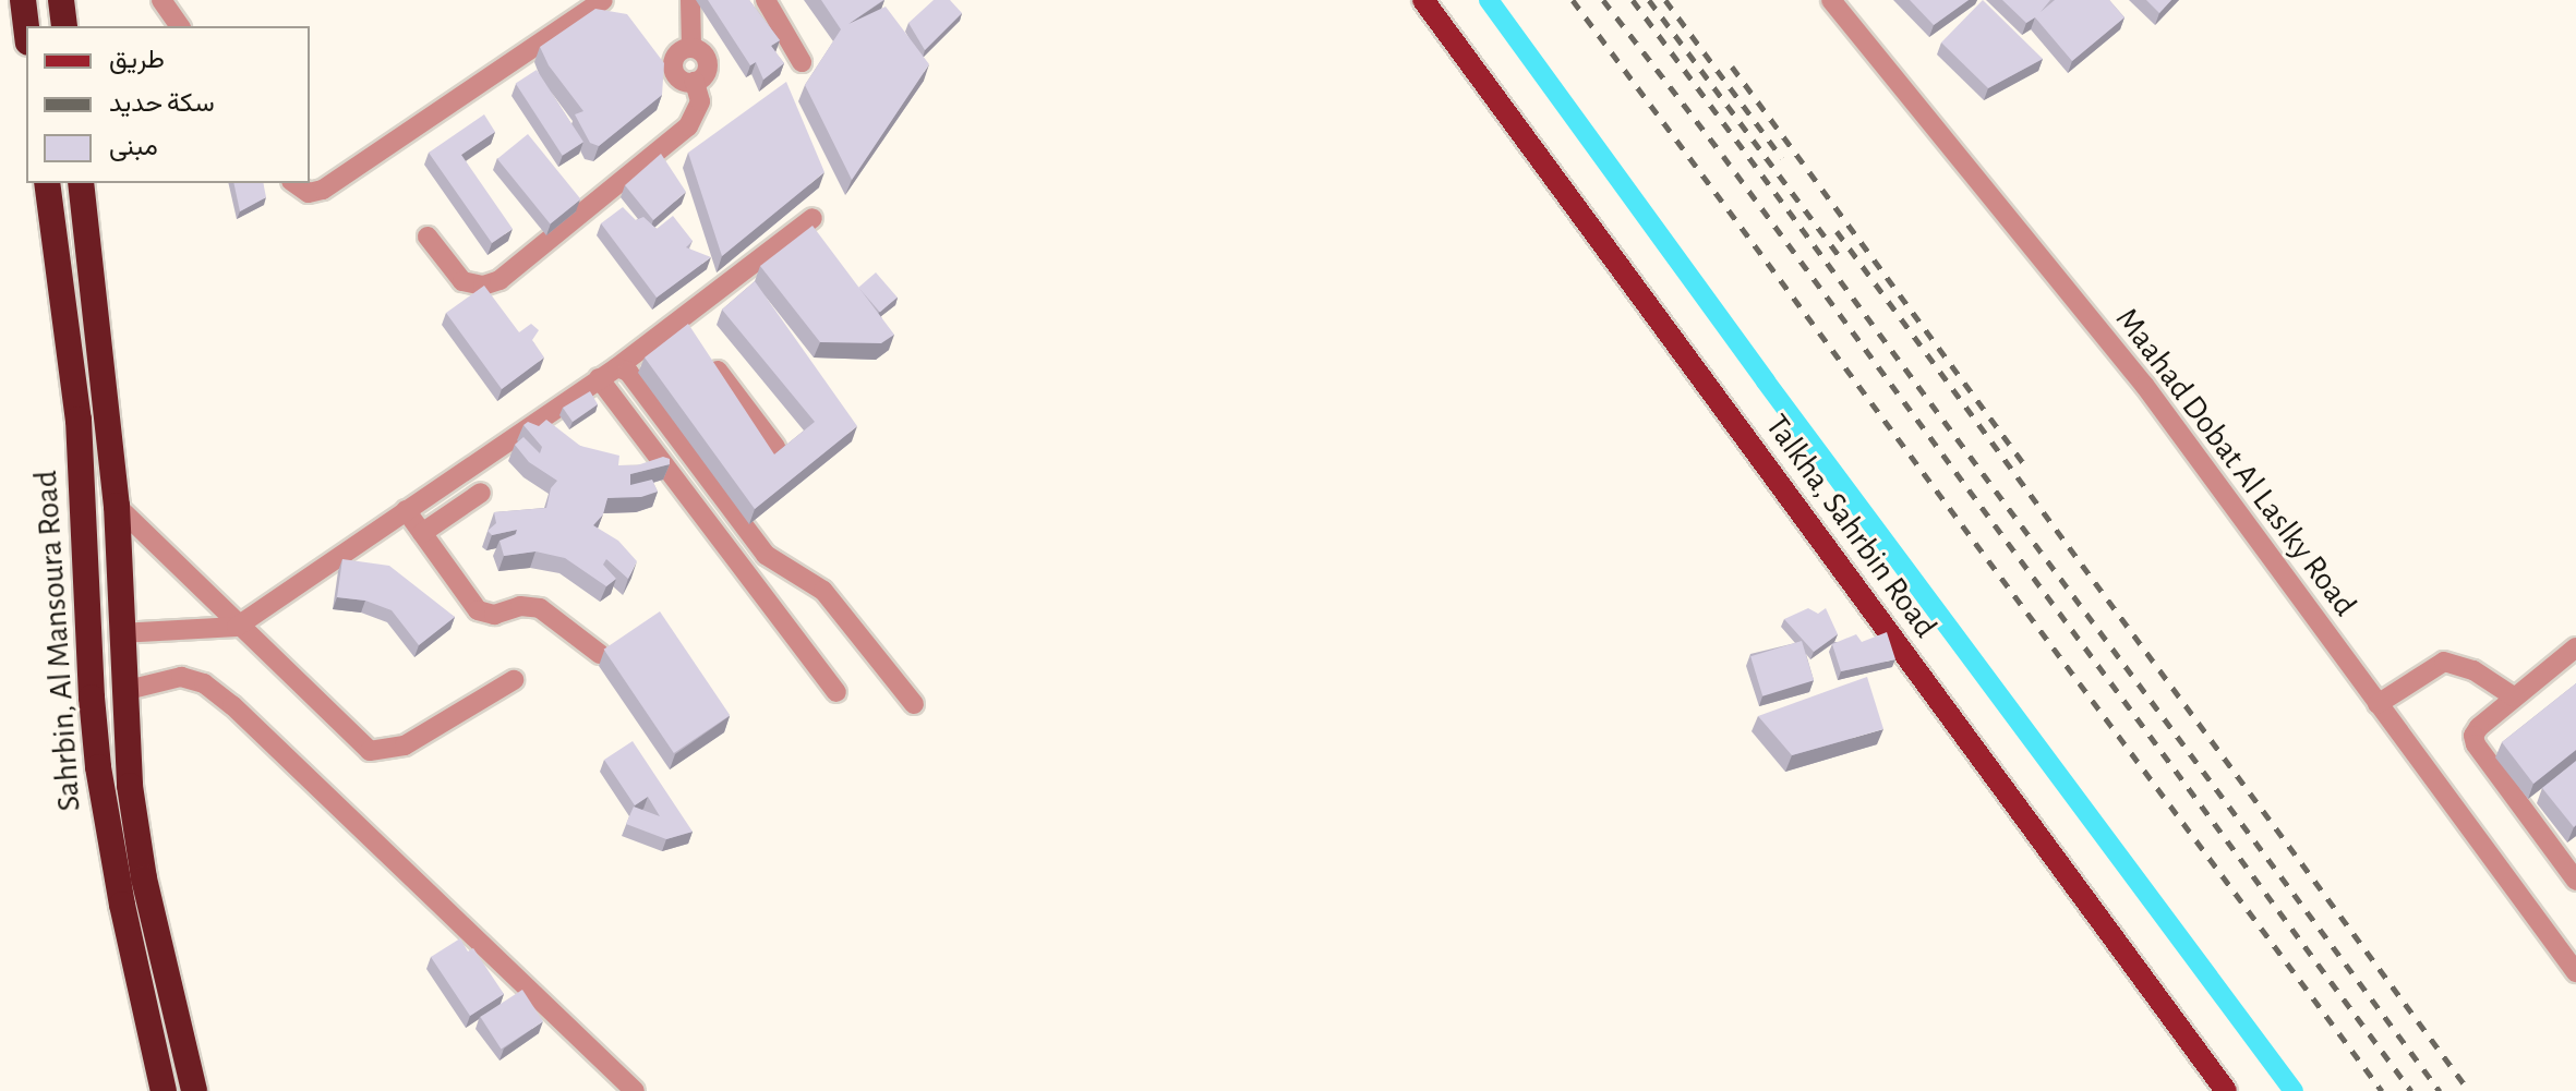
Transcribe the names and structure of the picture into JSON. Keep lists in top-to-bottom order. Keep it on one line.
{"streets":{"highway":["Sahrbin, Al Mansoura Road"],"main road":["Talkha, Sahrbin Road"],"street":["Maahad Dobat Al Laslky Road"]},"legend":["طريق","سكة حديد","مبنى"]}
